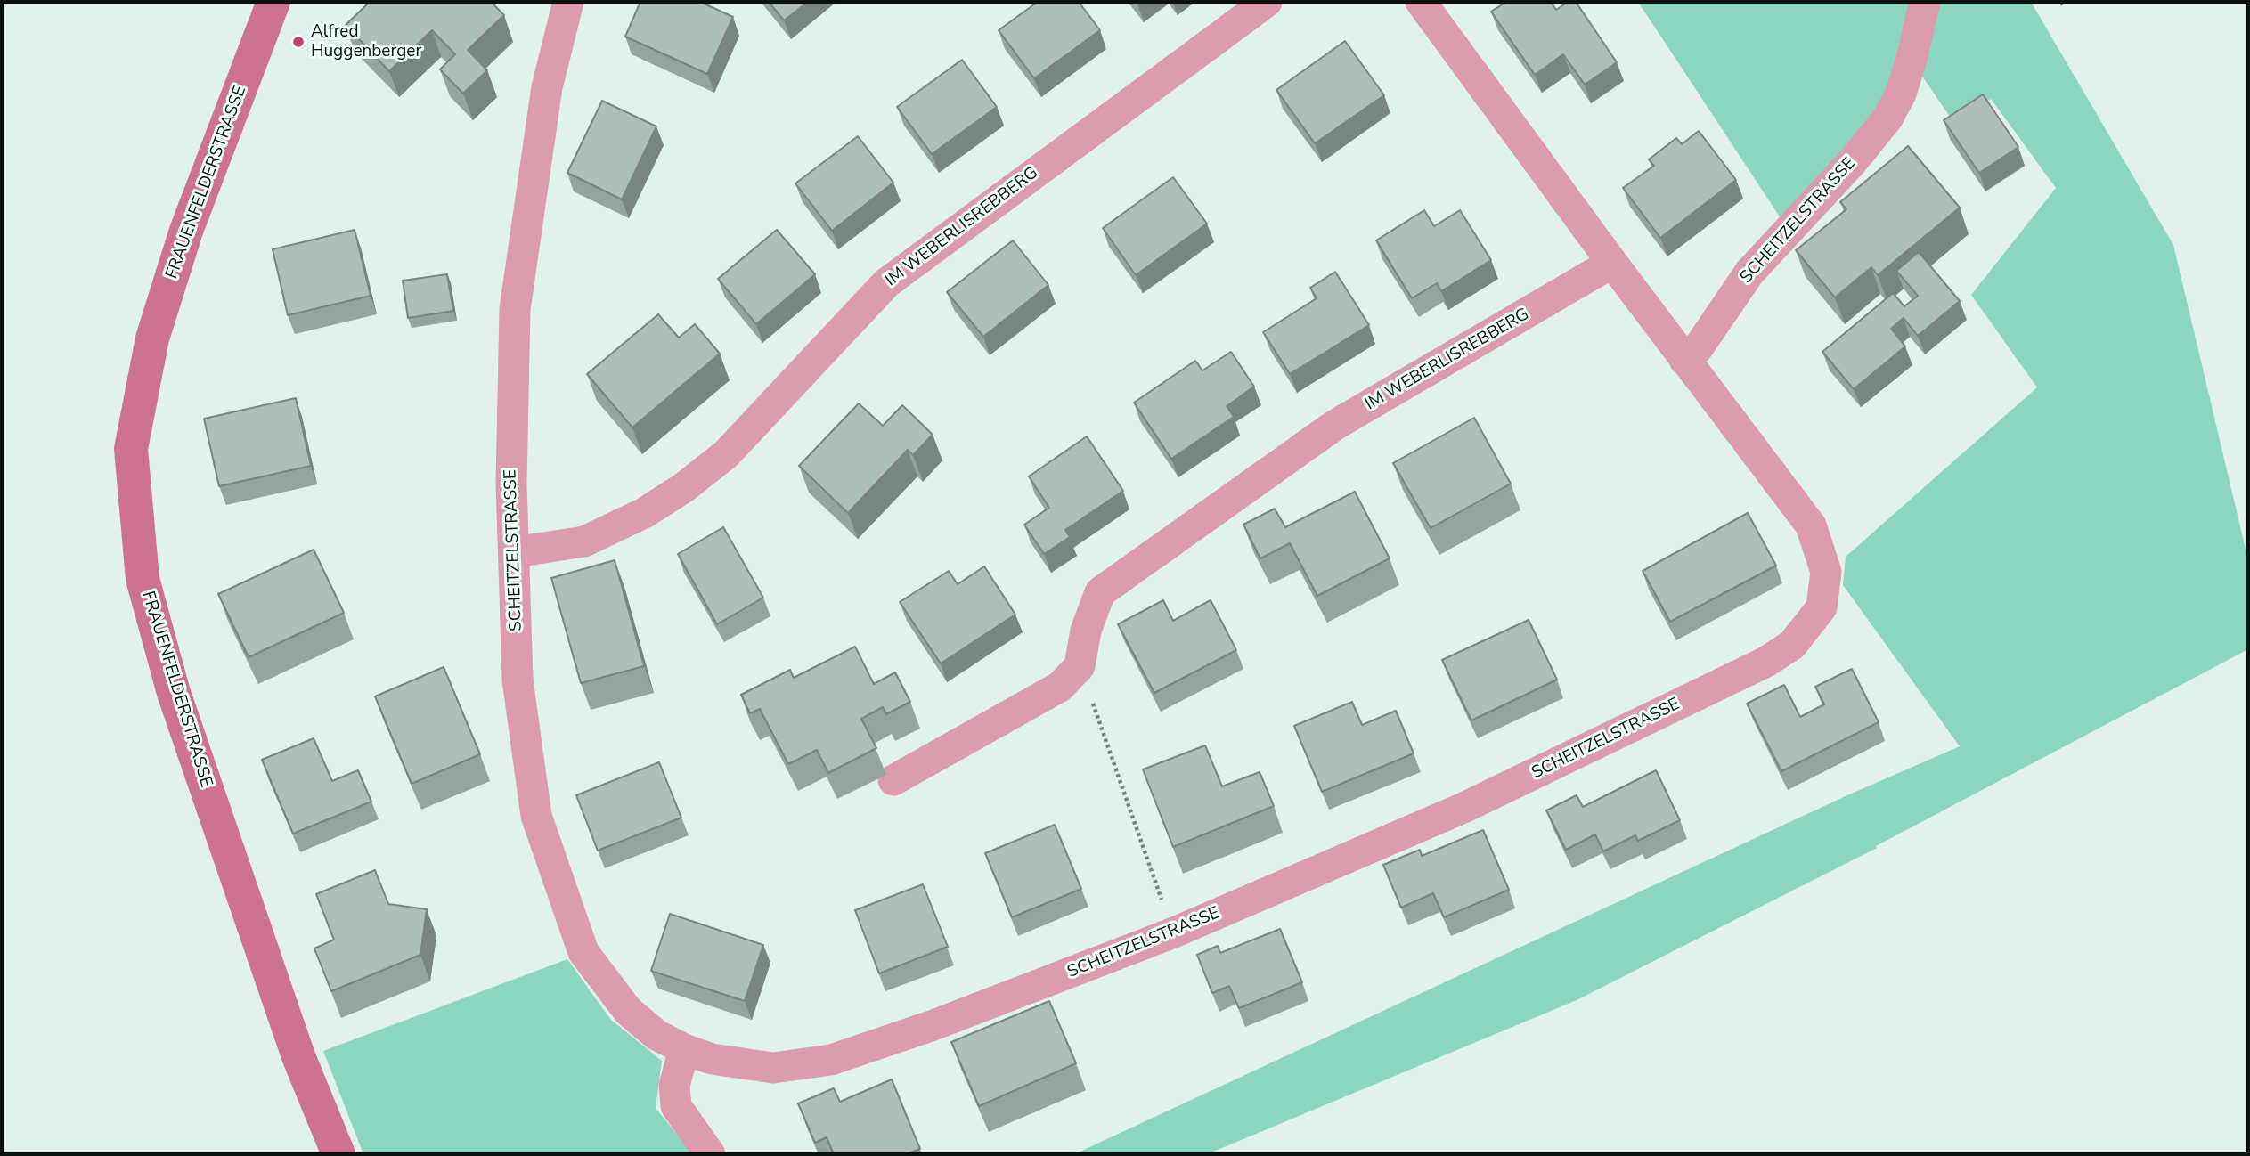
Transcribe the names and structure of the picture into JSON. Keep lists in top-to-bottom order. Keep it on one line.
{"streets":{"street":["FRAUENFELDERSTRASSE","SCHEITZELSTRASSE","IM WEBERLISREBBERG"]},"crossings":[["SCHEITZELSTRASSE","IM WEBERLISREBBERG"]],"places":["Alfred Huggenberger"]}
